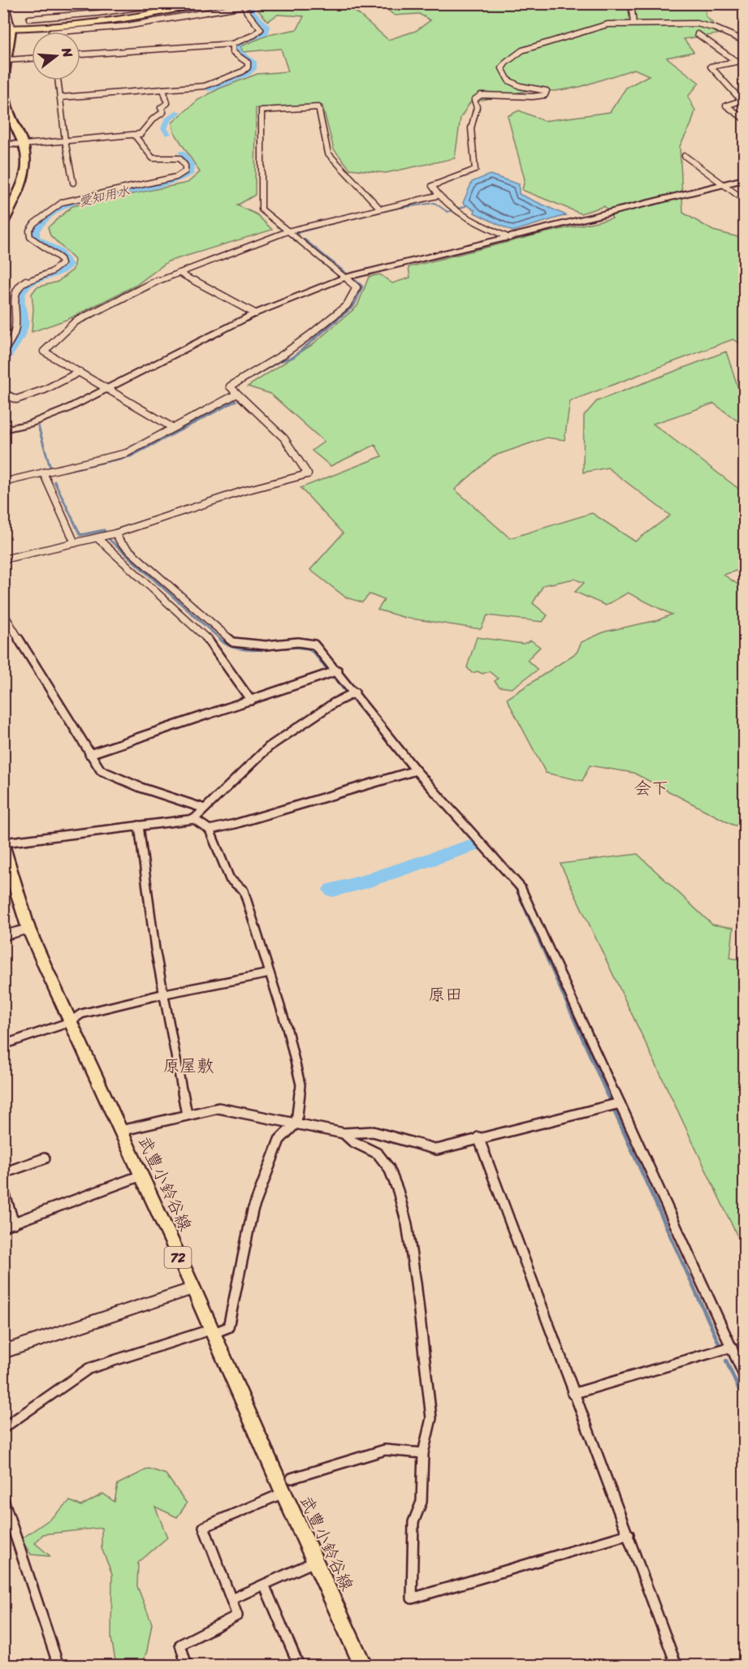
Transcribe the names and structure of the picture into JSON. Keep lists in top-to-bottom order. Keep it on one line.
{"streets":{"main road":["武豊小鈴谷線","72"]},"districts":["会下","原田","原屋敷"],"water":["愛知用水"],"north":"right"}
